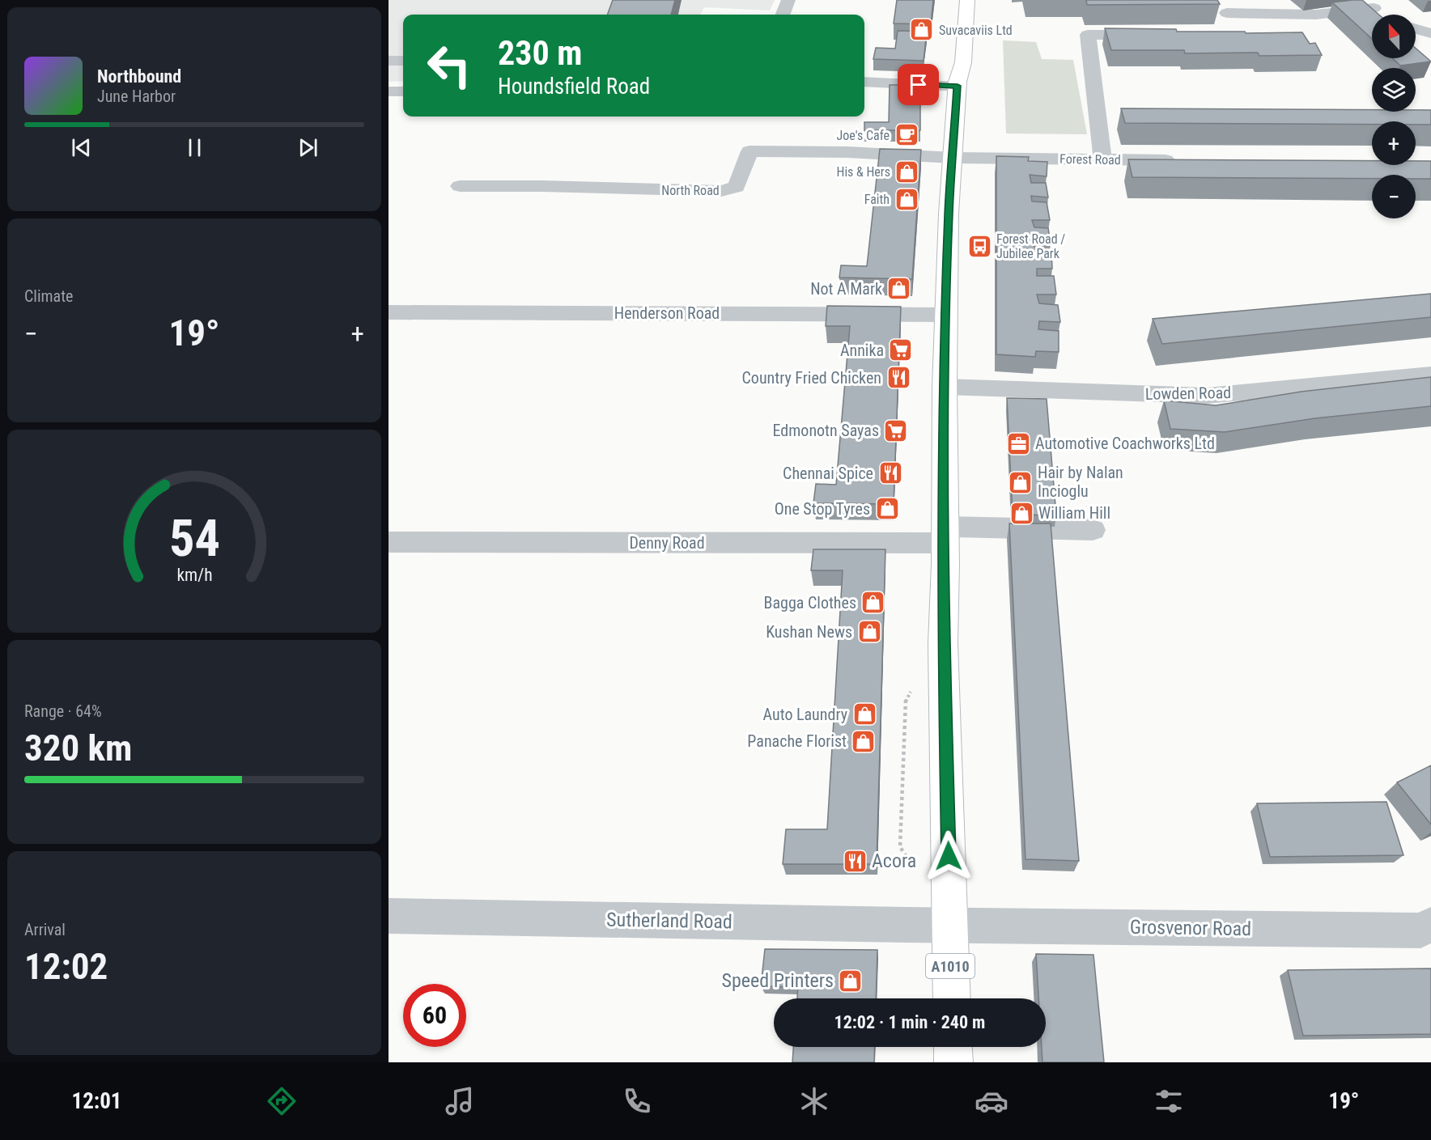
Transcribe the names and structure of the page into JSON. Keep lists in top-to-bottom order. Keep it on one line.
{"streets":{"main road":["A1010"],"street":["Forest Road","North Road","Henderson Road","Lowden Road","Denny Road","Sutherland Road","Grosvenor Road"]},"crossings":[["Forest Road","North Road"],["Forest Road","A1010"],["North Road","A1010"],["Henderson Road","A1010"],["Lowden Road","A1010"],["Denny Road","A1010"],["Sutherland Road","Grosvenor Road"],["Sutherland Road","A1010"],["Grosvenor Road","A1010"]],"places":{"shop":["Suvacaviis Ltd","His & Hers","Faith","Not A Mark","Hair by Nalan Incioglu","One Stop Tyres","William Hill","Bagga Clothes","Kushan News","Auto Laundry","Panache Florist","Speed Printers"],"cafe":["Joe's Cafe"],"bus stop":["Forest Road / Jubilee Park"],"supermarket":["Annika","Edmonotn Sayas"],"restaurant":["Country Fried Chicken","Chennai Spice","Acora"],"office":["Automotive Coachworks Ltd"]},"north":"top","page":{"map_buttons":["+","−"],"turn":["230 m","Houndsfield Road"],"song":["Northbound","June Harbor"],"tile":["Climate",["Range · 64%","320 km"],["Arrival","12:02"]],"heat":["−","19°","+"],"limit":"60","trip":"12:02 · 1 min · 240 m","tabs":["12:01","19°"],"gauge":["54","km/h"]}}
